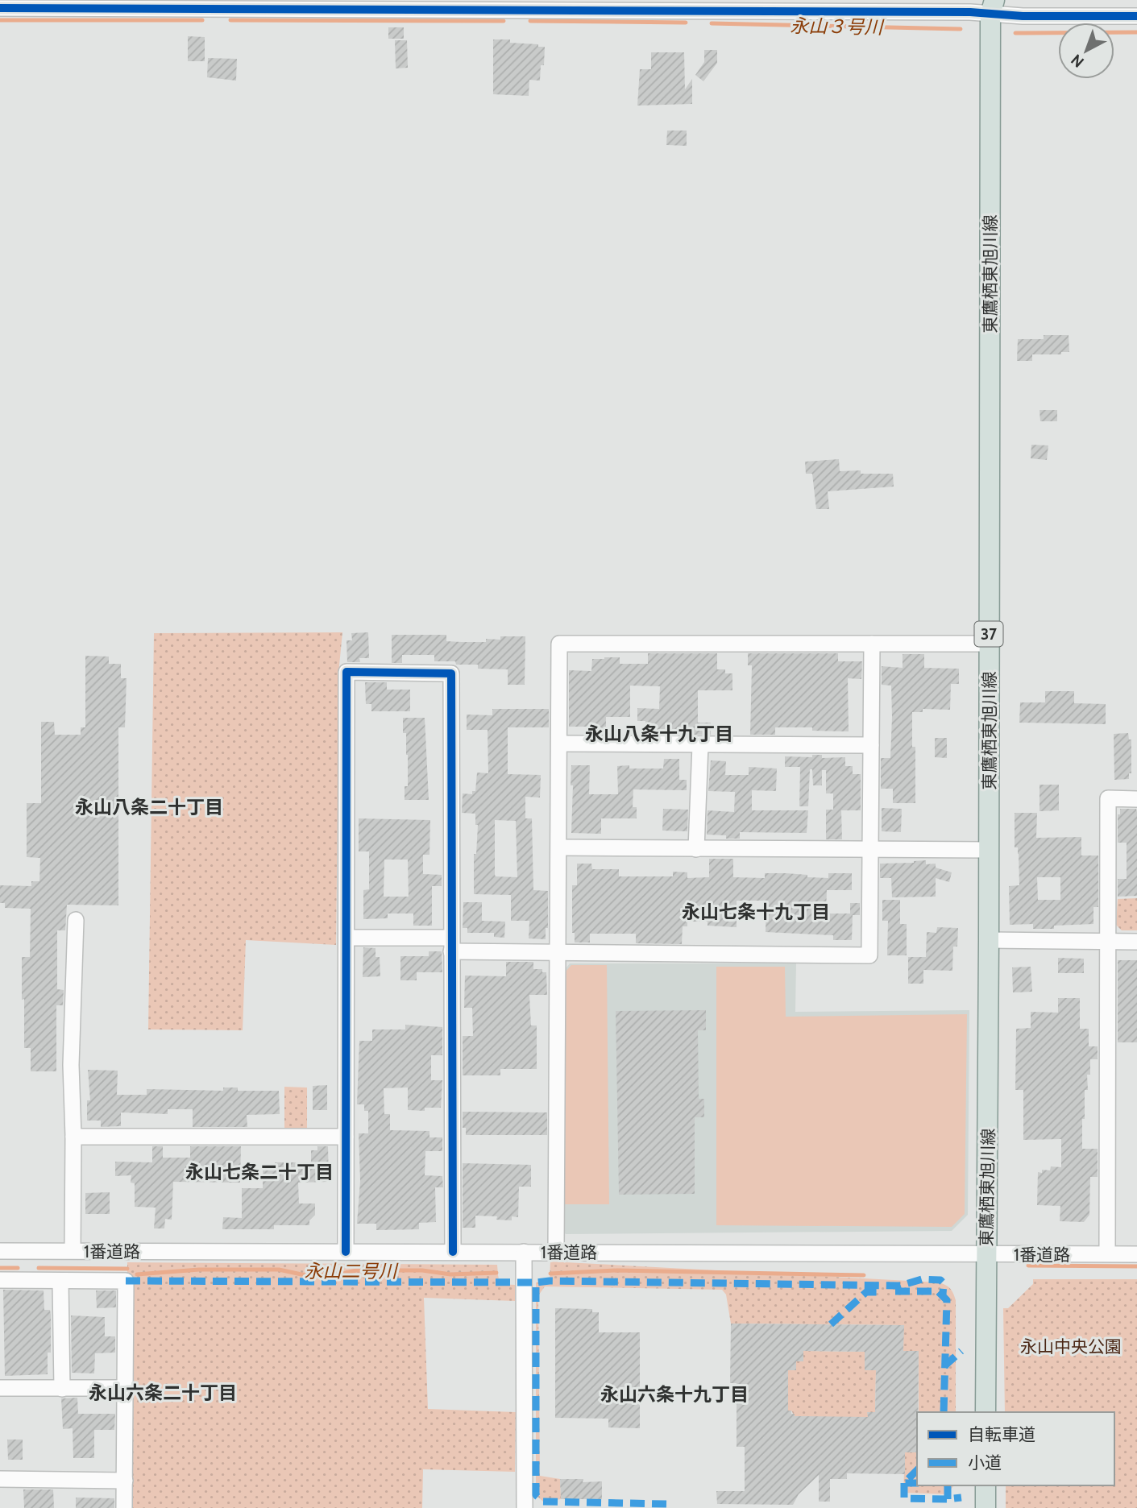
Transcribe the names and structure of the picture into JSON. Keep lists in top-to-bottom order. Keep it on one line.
{"streets":{"main road":["東鷹栖東旭川線","37"],"street":["1番道路"]},"crossings":[["東鷹栖東旭川線","1番道路"]],"districts":["永山八条十九丁目","永山八条二十丁目","永山七条十九丁目","永山七条二十丁目","永山六条二十丁目","永山六条十九丁目"],"water":["永山３号川","永山二号川"],"parks":["永山中央公園"],"legend":["自転車道","小道"],"north":"bottom left"}
